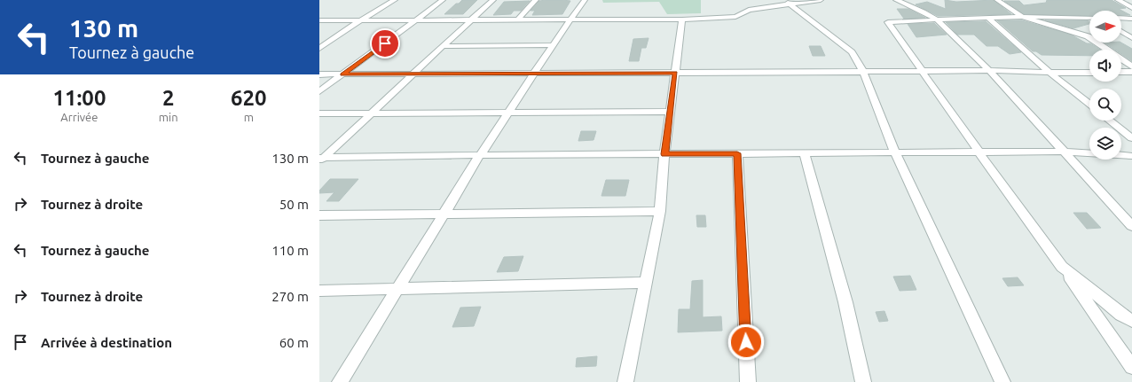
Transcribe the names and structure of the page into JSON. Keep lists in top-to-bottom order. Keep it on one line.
{"north":"right","page":{"turn":["130 m","Tournez à gauche"],"eta":["11:00","Arrivée","2","min","620","m"],"list":[{"name":"Tournez à gauche","value":"130 m"},{"name":"Tournez à droite","value":"50 m"},{"name":"Tournez à gauche","value":"110 m"},{"name":"Tournez à droite","value":"270 m"},{"name":"Arrivée à destination","value":"60 m"}]}}
